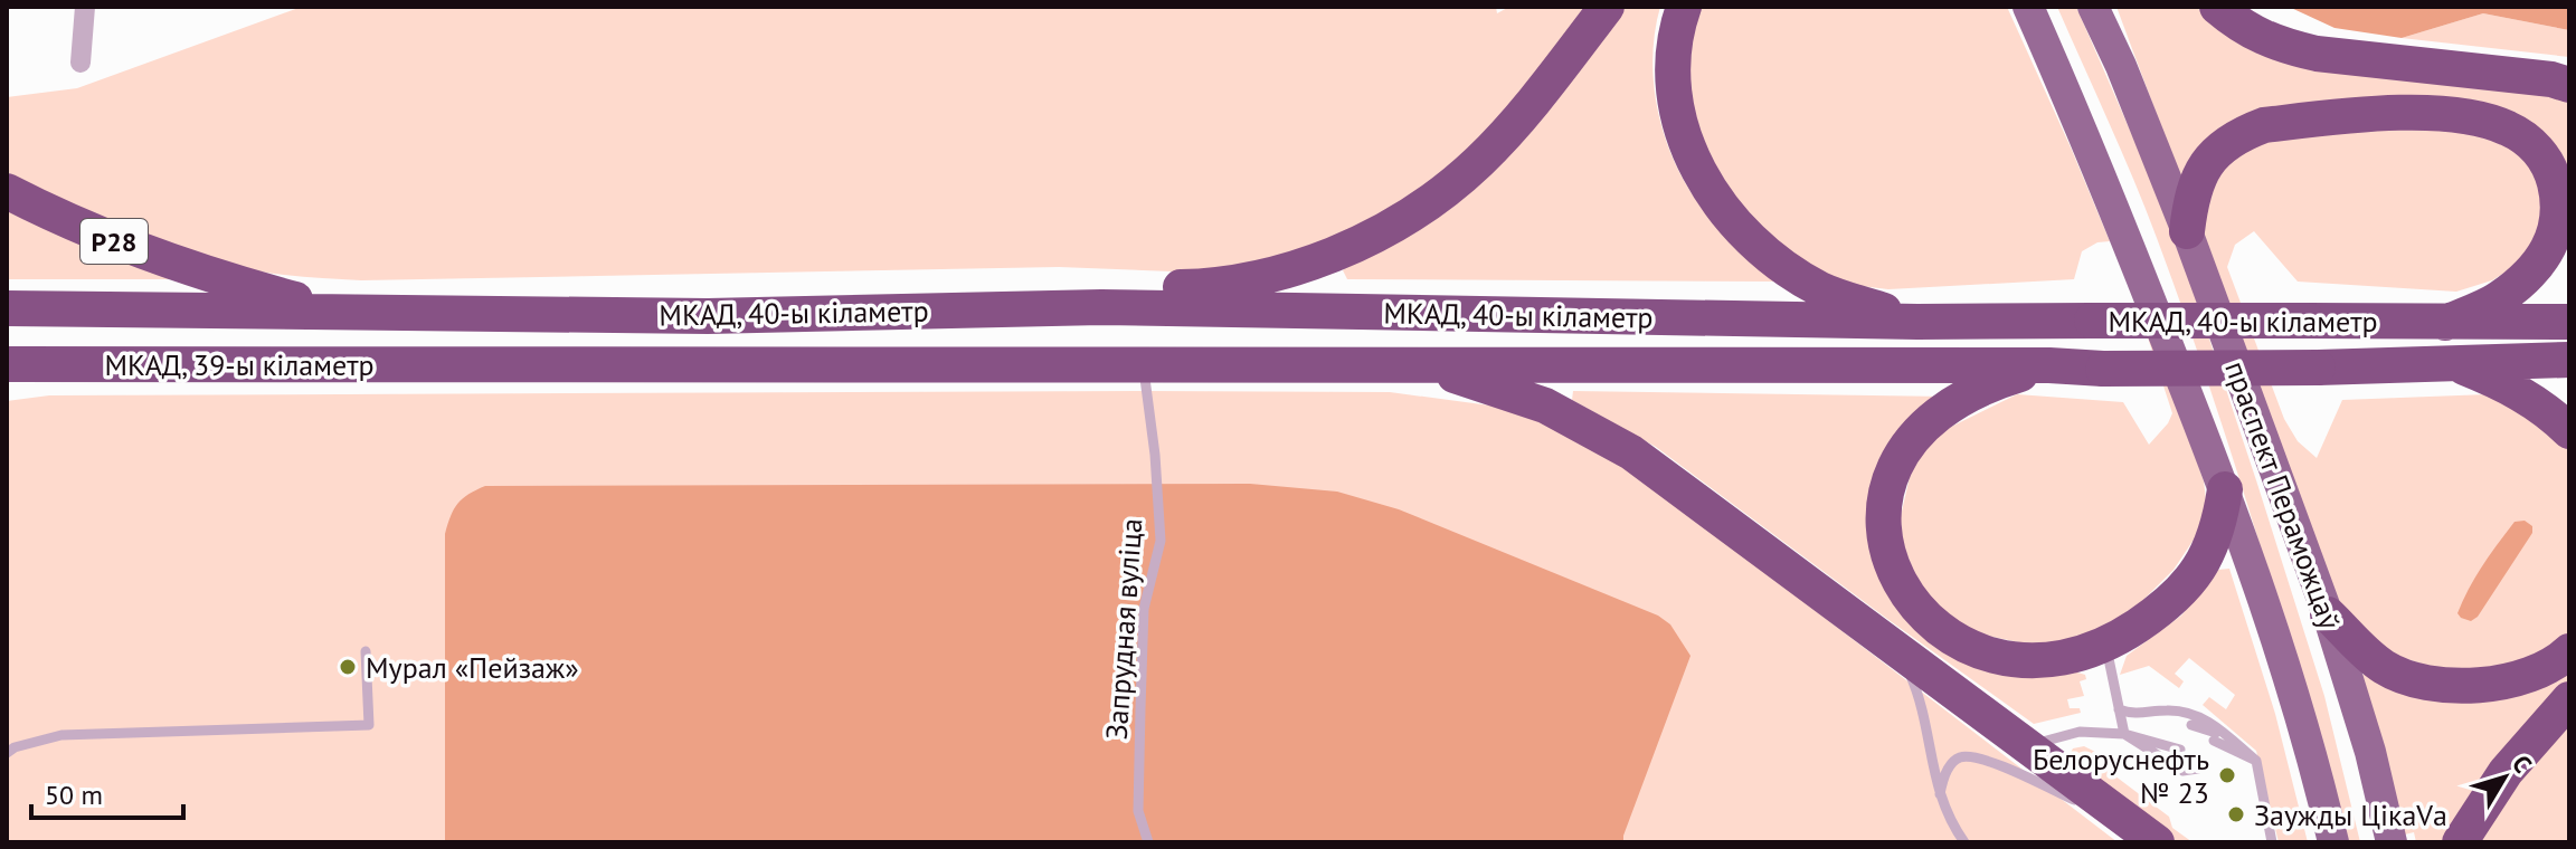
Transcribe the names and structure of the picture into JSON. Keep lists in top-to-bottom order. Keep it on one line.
{"streets":{"highway":["Р28","МКАД, 40-ы кіламетр","МКАД, 39-ы кіламетр"],"main road":["праспект Пераможцаў"],"lane":["Запрудная вуліца"]},"crossings":[["Р28","МКАД, 39-ы кіламетр"],["МКАД, 40-ы кіламетр","МКАД, 39-ы кіламетр"],["МКАД, 40-ы кіламетр","Запрудная вуліца"]],"places":["Мурал «Пейзаж»","Белоруснефть № 23","Заужды ЦікаVа"],"scale_bar":"50 m","north":"top right"}
